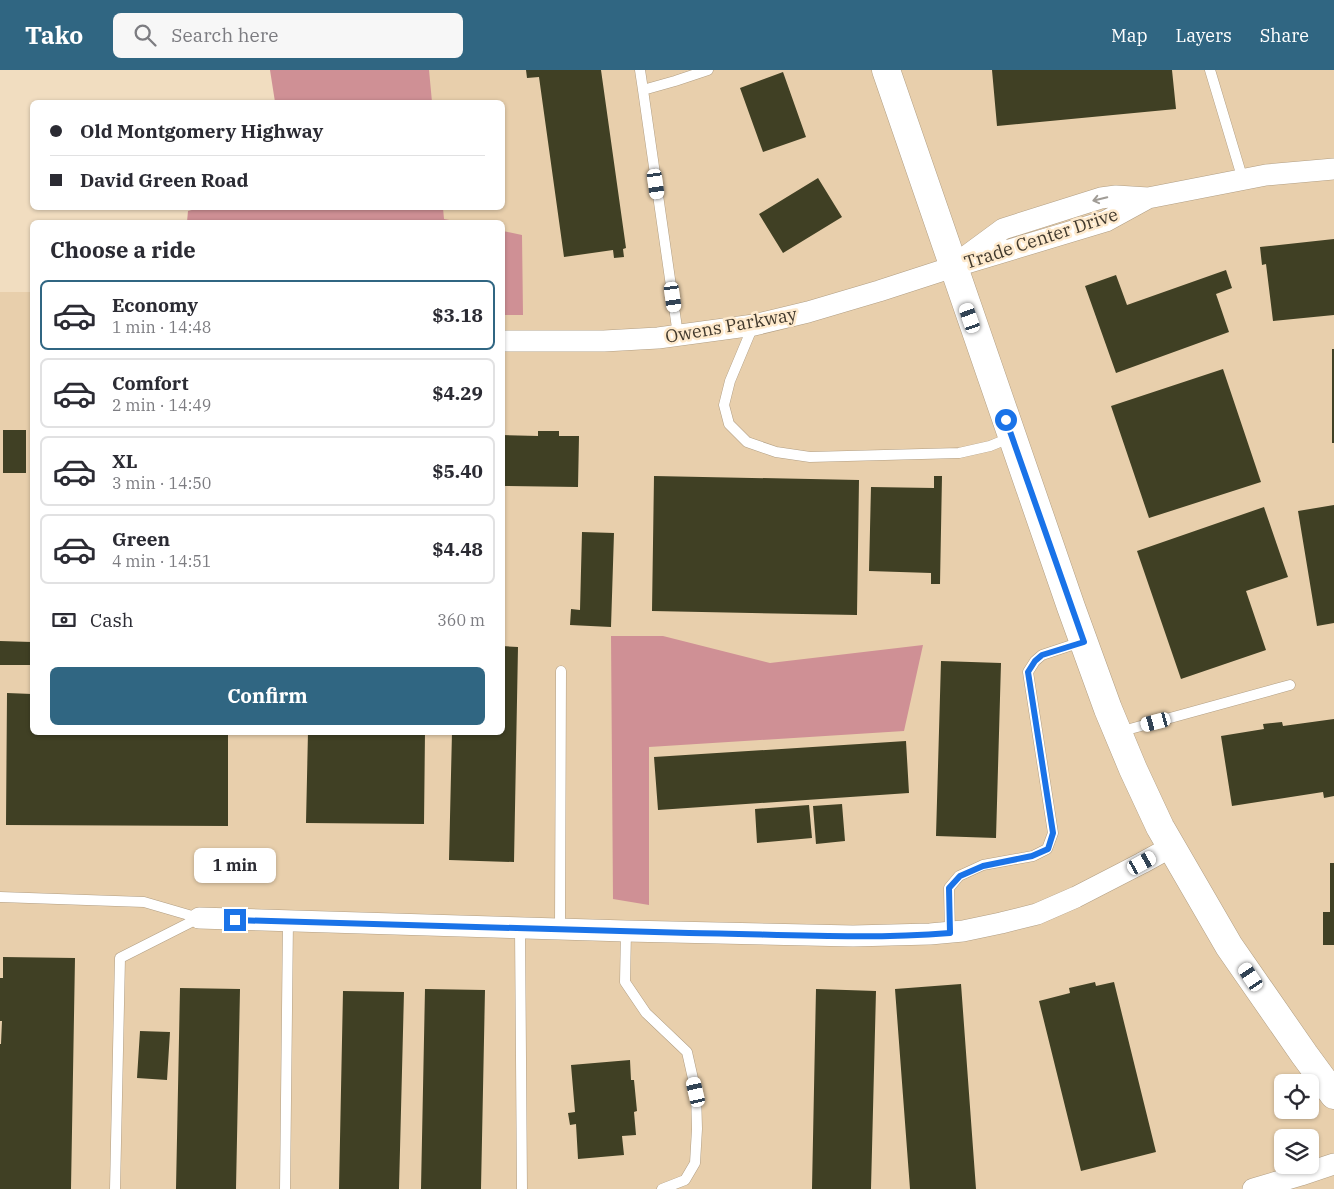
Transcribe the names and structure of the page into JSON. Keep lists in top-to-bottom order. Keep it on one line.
{"streets":{"street":["Owens Parkway"]},"page":{"header":"Tako","search":"Search here","nav":["Map","Layers","Share"],"banner":["Old Montgomery Highway","David Green Road"],"heading":"Choose a ride","list":[{"name":"Economy","note":"1 min · 14:48","value":"$3.18"},{"name":"Comfort","note":"2 min · 14:49","value":"$4.29"},{"name":"XL","note":"3 min · 14:50","value":"$5.40"},{"name":"Green","note":"4 min · 14:51","value":"$4.48"}],"pay":["Cash","360 m"],"buttons":"Confirm","bubble":"1 min"}}
